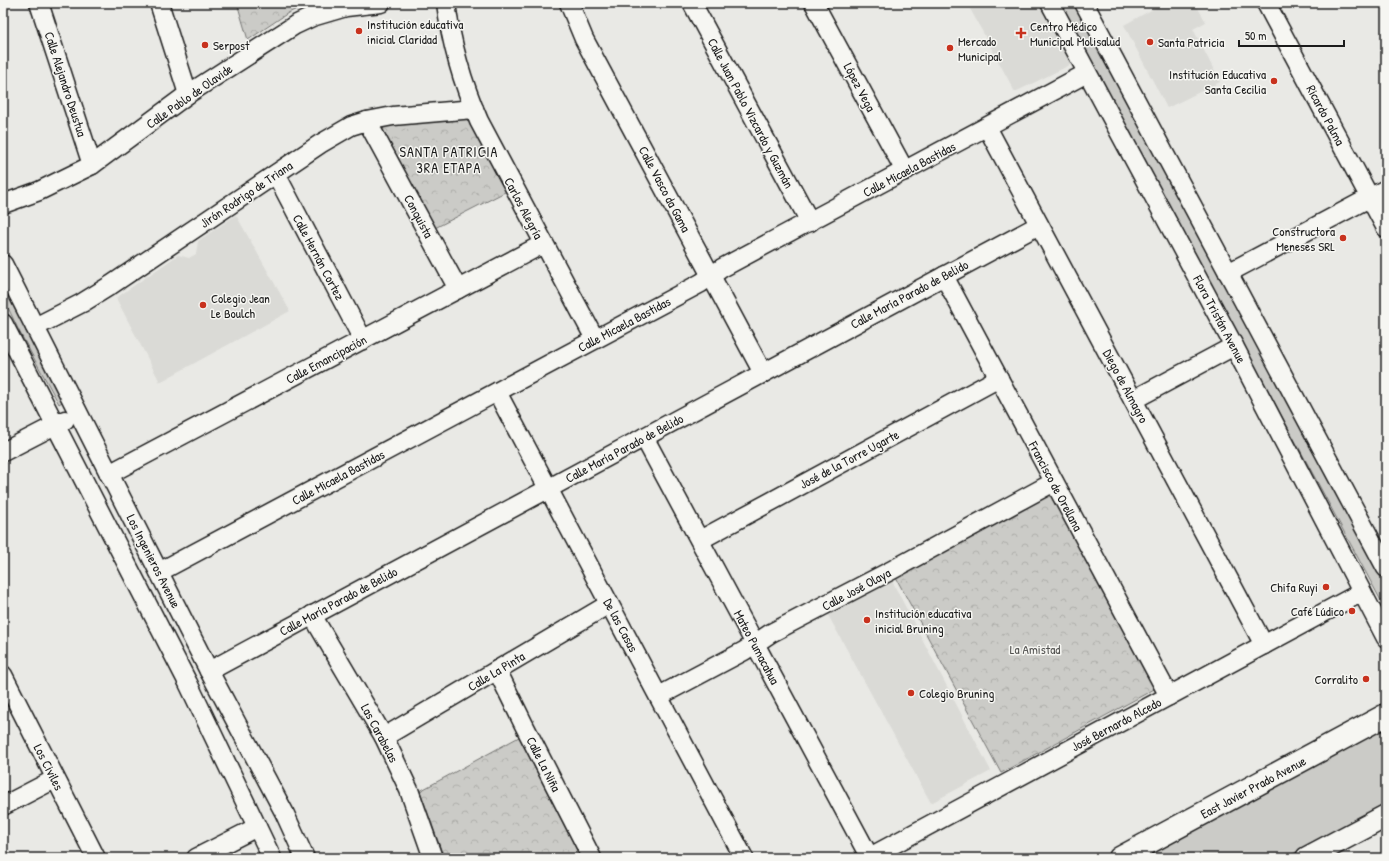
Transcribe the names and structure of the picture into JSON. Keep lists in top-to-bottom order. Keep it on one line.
{"streets":{"main road":["East Javier Prado Avenue"],"street":["Calle Alejandro Deustua","López Vega","Calle Pablo de Olavide","Calle Juan Pablo Vizcardo y Guzmán","Ricardo Palma","Calle Micaela Bastidas","Calle Vasco da Gama","Jirón Rodrigo de Triana","Carlos Alegría","Conquista","Calle Hernán Cortez","Calle María Parado de Belido","Flora Tristán Avenue","Calle Emancipación","Diego de Almagro","José de la Torre Ugarte","Francisco de Orellana","Los Ingenieros Avenue","Calle José Olaya","De las Casas","Mateo Pumacahua","Calle La Pinta","José Bernardo Alcedo","Las Carabelas","Calle La Niña","Los Civiles"]},"crossings":[["Calle Alejandro Deustua","Calle Pablo de Olavide"],["López Vega","Calle Micaela Bastidas"],["Calle Juan Pablo Vizcardo y Guzmán","Calle Micaela Bastidas"],["Calle Micaela Bastidas","Calle Vasco da Gama"],["Calle Micaela Bastidas","Carlos Alegría"],["Calle Micaela Bastidas","Flora Tristán Avenue"],["Calle Micaela Bastidas","Diego de Almagro"],["Calle Micaela Bastidas","Los Ingenieros Avenue"],["Calle Micaela Bastidas","De las Casas"],["Calle Vasco da Gama","Calle María Parado de Belido"],["Jirón Rodrigo de Triana","Carlos Alegría"],["Jirón Rodrigo de Triana","Conquista"],["Jirón Rodrigo de Triana","Calle Hernán Cortez"],["Jirón Rodrigo de Triana","Los Ingenieros Avenue"],["Carlos Alegría","Calle Emancipación"],["Conquista","Calle Emancipación"],["Calle Hernán Cortez","Calle Emancipación"],["Calle María Parado de Belido","Diego de Almagro"],["Calle María Parado de Belido","Francisco de Orellana"],["Calle María Parado de Belido","Los Ingenieros Avenue"],["Calle María Parado de Belido","De las Casas"],["Calle María Parado de Belido","Mateo Pumacahua"],["Calle María Parado de Belido","Las Carabelas"],["Flora Tristán Avenue","José Bernardo Alcedo"],["Calle Emancipación","Los Ingenieros Avenue"],["Diego de Almagro","José Bernardo Alcedo"],["José de la Torre Ugarte","Francisco de Orellana"],["José de la Torre Ugarte","Mateo Pumacahua"],["Francisco de Orellana","Calle José Olaya"],["Francisco de Orellana","José Bernardo Alcedo"],["Calle José Olaya","De las Casas"],["Calle José Olaya","Mateo Pumacahua"],["De las Casas","Calle La Pinta"],["Mateo Pumacahua","José Bernardo Alcedo"],["Calle La Pinta","Las Carabelas"],["Calle La Pinta","Calle La Niña"]],"districts":["SANTA PATRICIA 3RA ETAPA"],"parks":["La Amistad"],"places":{"other":["Institución educativa inicial Claridad","Santa Patricia","Serpost","Mercado Municipal","Institución Educativa Santa Cecilia","Constructora Meneses SRL","Colegio Jean Le Boulch","Chifa Ruyi","Café Lúdico","Institución educativa inicial Bruning","Corralito","Colegio Bruning"],"health":["Centro Médico Municipal Molisalud"]},"scale_bar":"50 m"}
